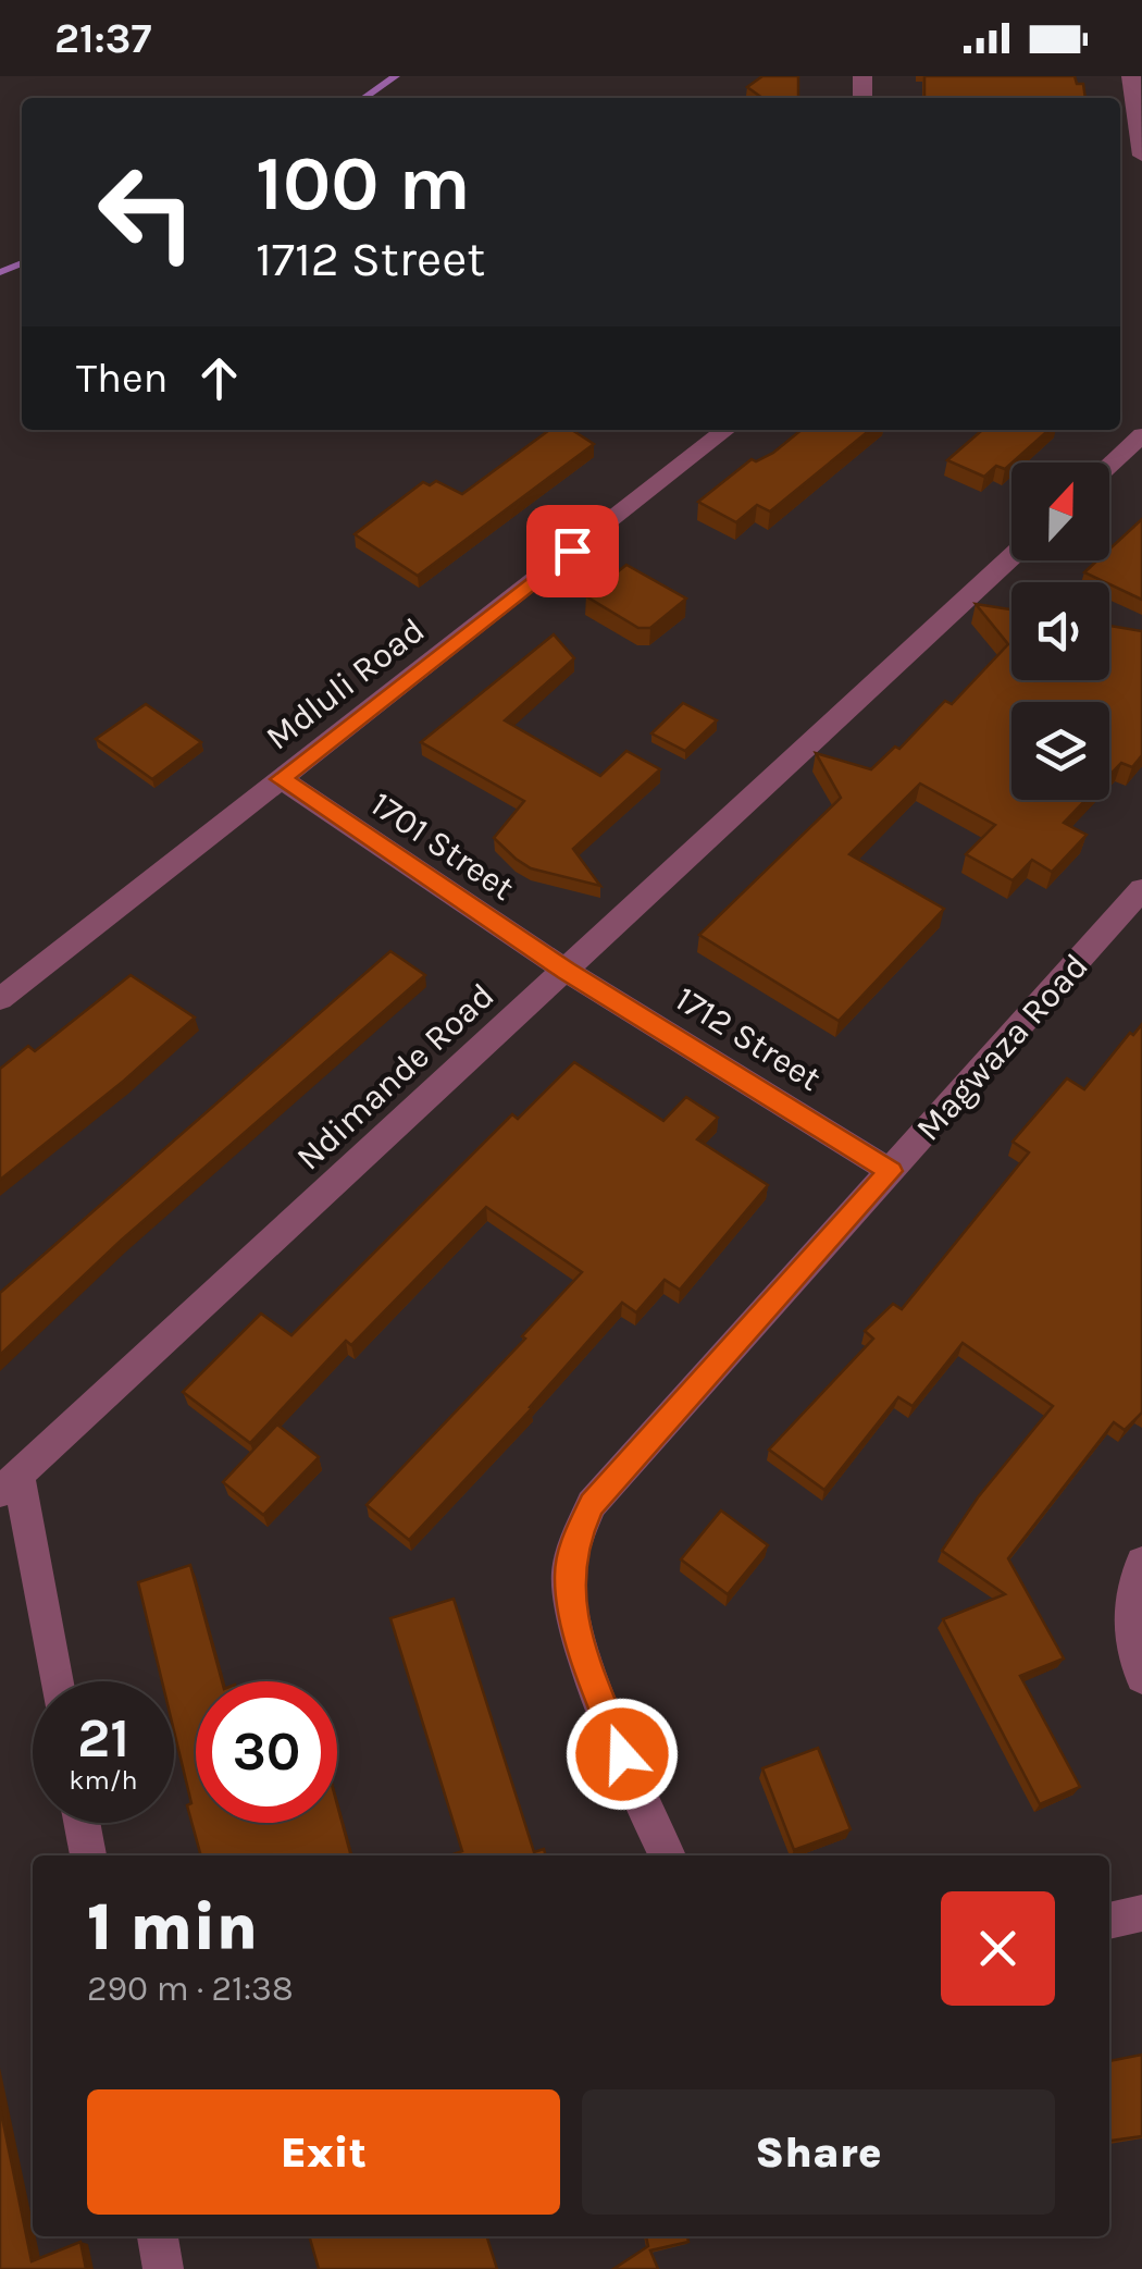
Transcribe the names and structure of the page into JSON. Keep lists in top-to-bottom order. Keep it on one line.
{"streets":{"street":["Mdluli Road","1701 Street","1712 Street","Magwaza Road","Ndimande Road"]},"crossings":[["Mdluli Road","1701 Street"],["1701 Street","1712 Street"],["1701 Street","Ndimande Road"],["1712 Street","Magwaza Road"],["1712 Street","Ndimande Road"]],"north":"top","page":{"status":"21:37","turn":["100 m","1712 Street"],"then":"Then","speed":"21 km/h","limit":"30","heading":["1 min","290 m · 21:38"],"buttons":["Exit","Share"]}}
